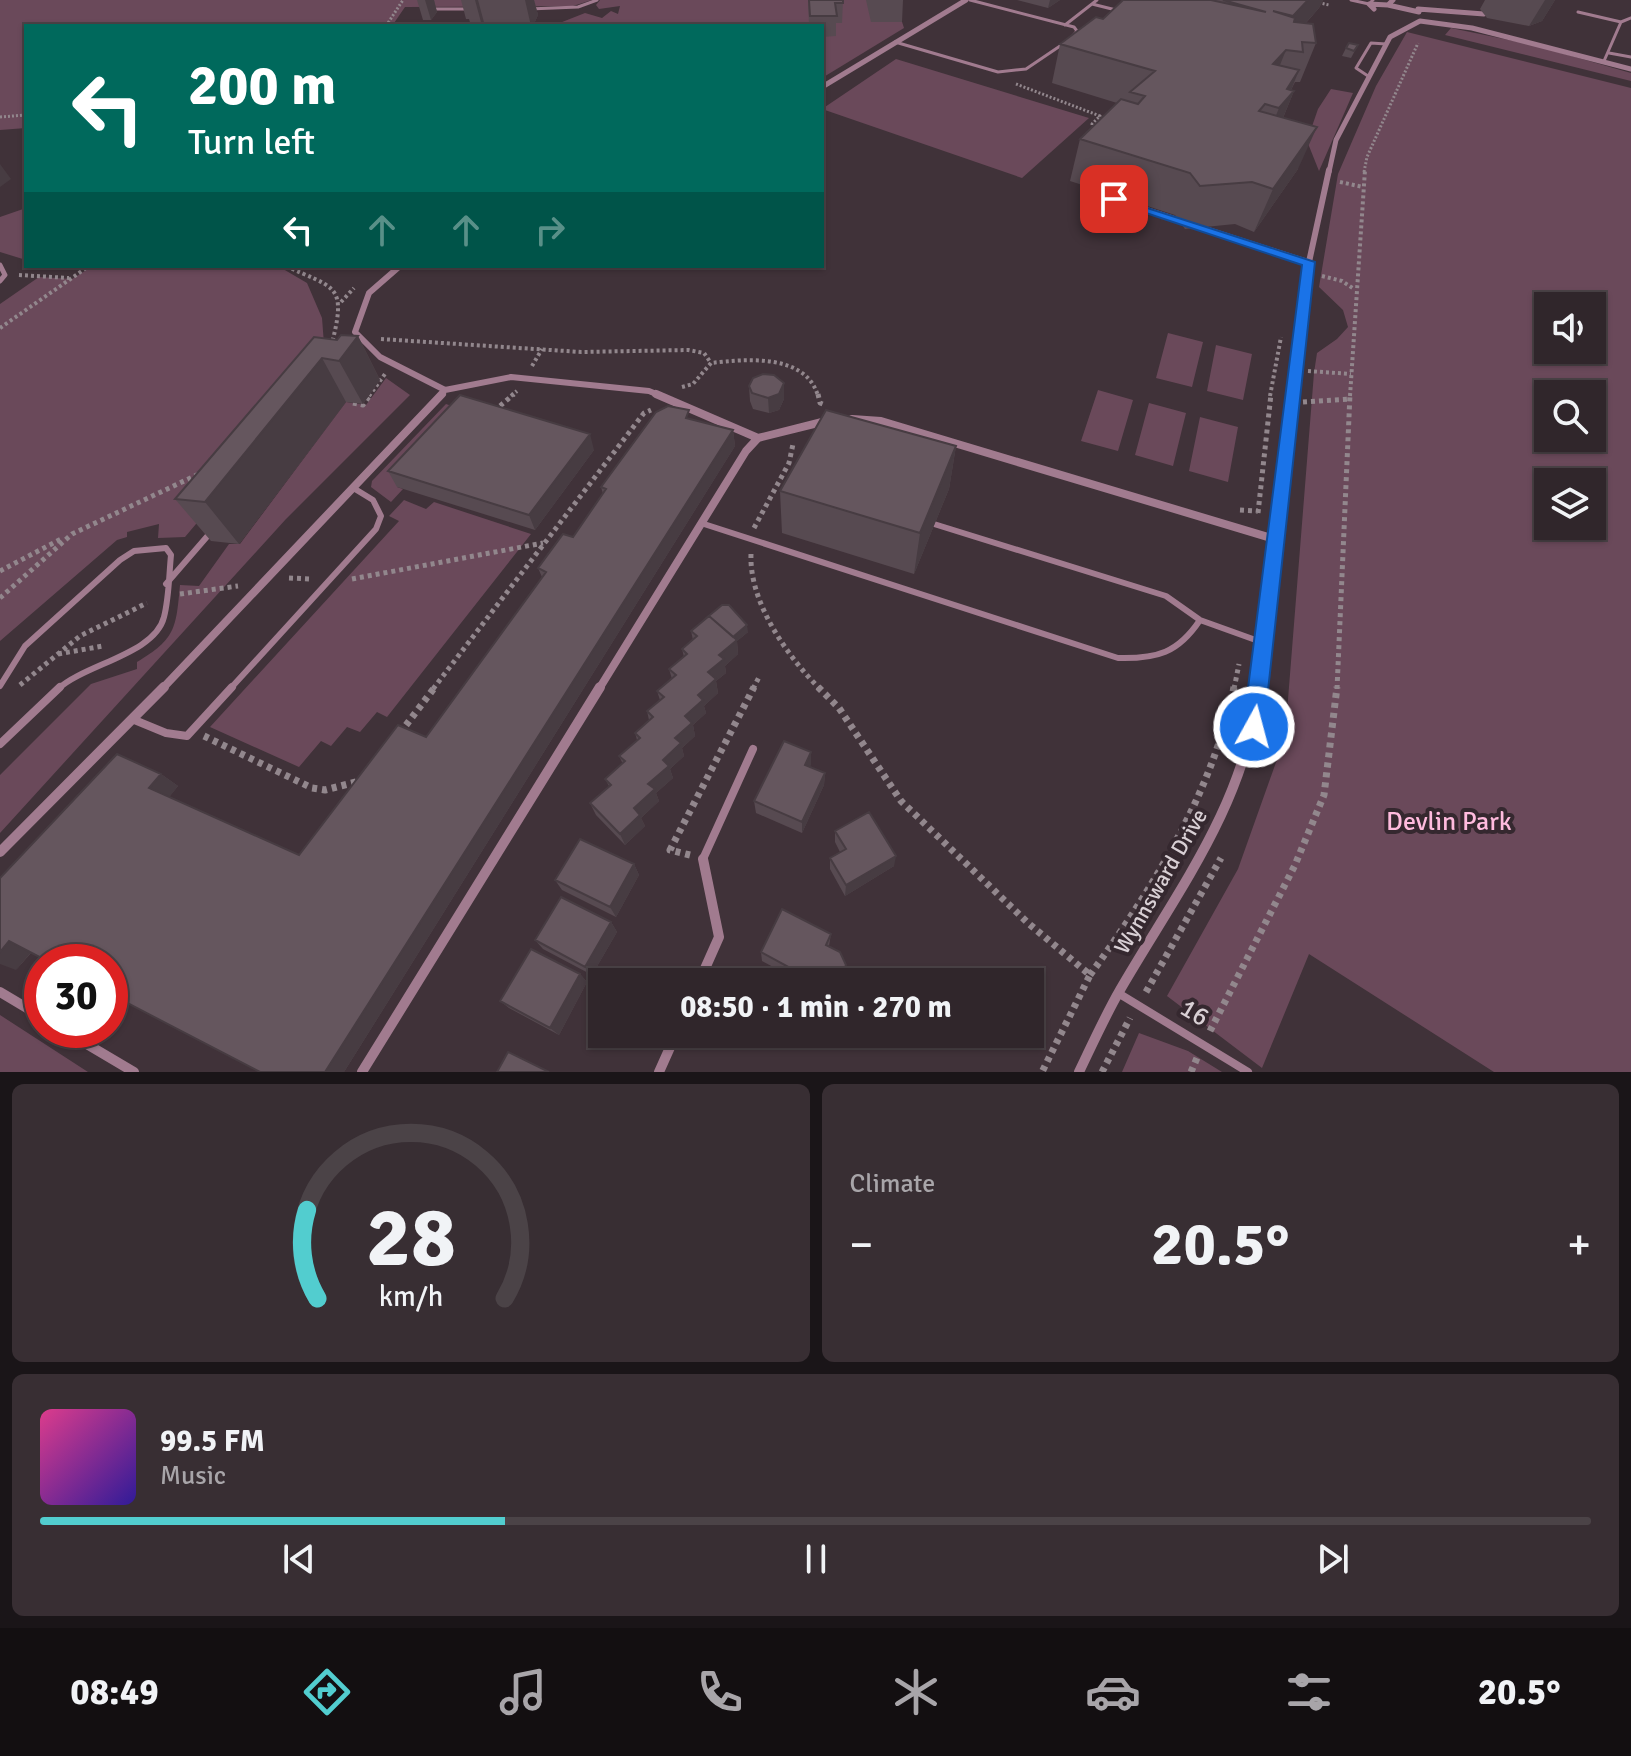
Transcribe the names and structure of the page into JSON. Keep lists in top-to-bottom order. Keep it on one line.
{"streets":{"street":["Wynnsward Drive"],"lane":["16"]},"crossings":[["Wynnsward Drive","16"]],"parks":["Devlin Park"],"page":{"turn":["200 m","Turn left"],"limit":"30","trip":"08:50 · 1 min · 270 m","tile":"Climate","heat":["−","20.5°","+"],"song":["99.5 FM","Music"],"tabs":["08:49","20.5°"],"gauge":["28","km/h"]}}
